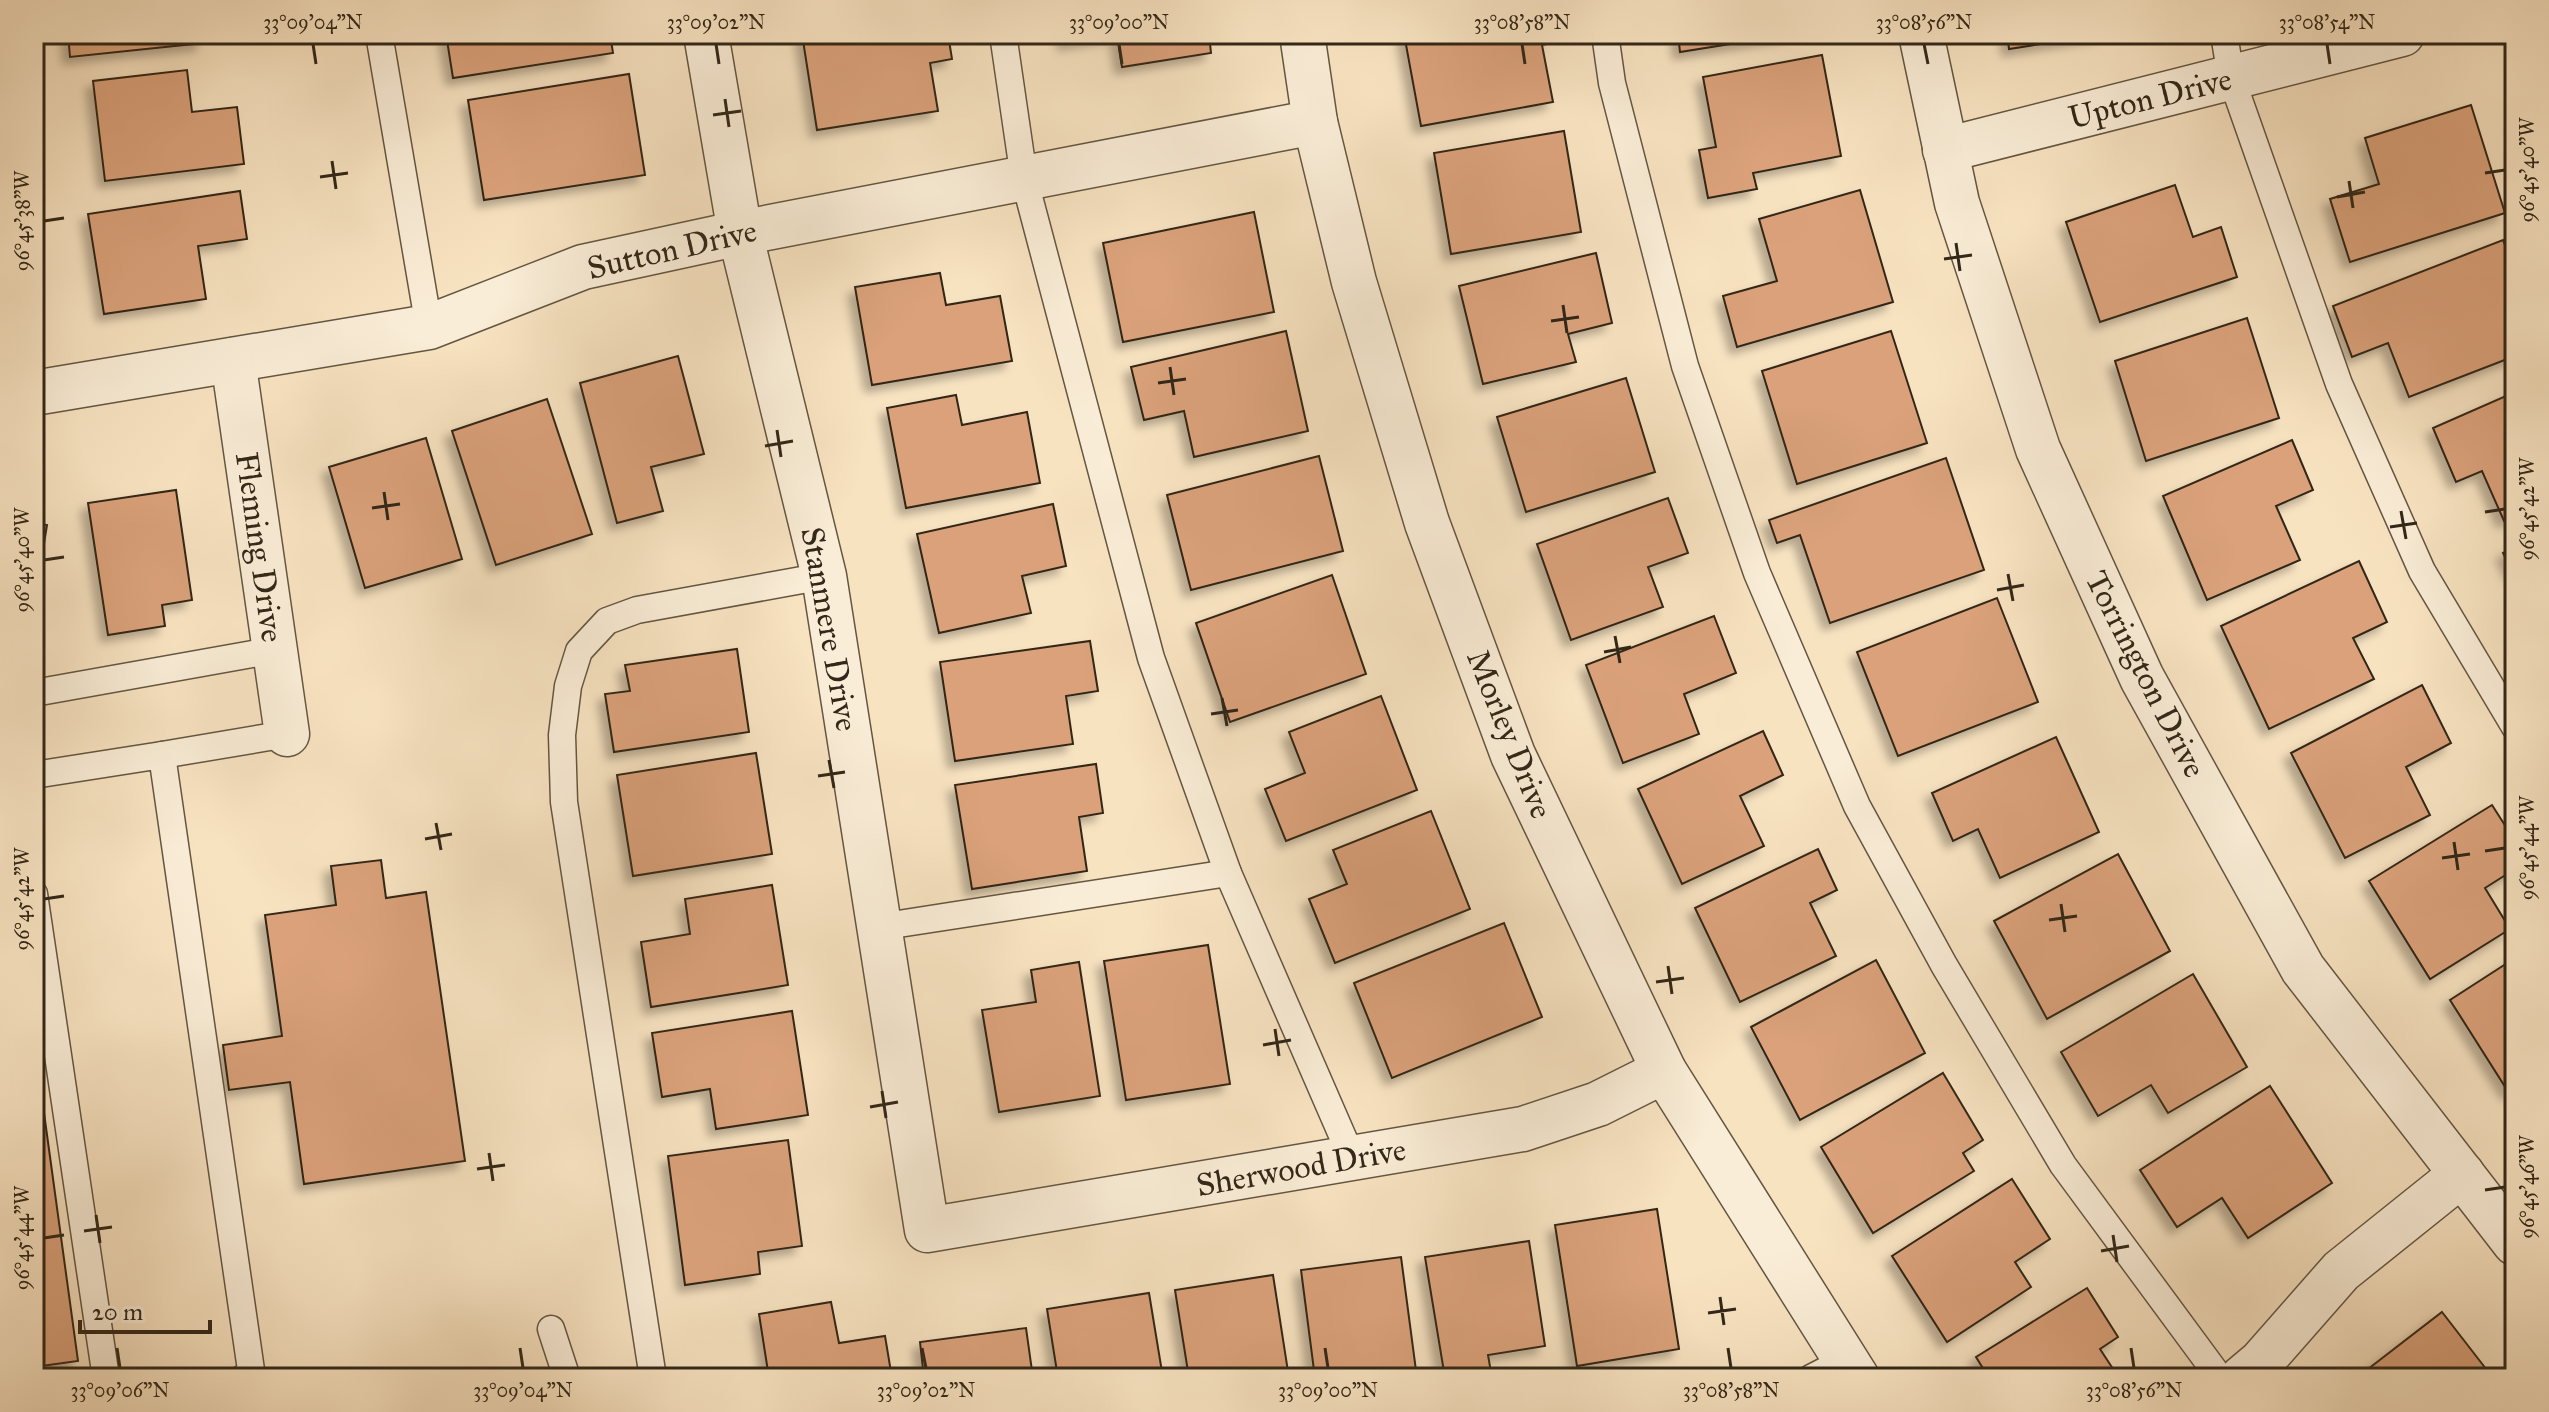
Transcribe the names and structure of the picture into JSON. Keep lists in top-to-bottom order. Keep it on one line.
{"streets":{"street":["Upton Drive","Sutton Drive","Fleming Drive","Stanmere Drive","Torrington Drive","Morley Drive","Sherwood Drive"]},"crossings":[["Upton Drive","Torrington Drive"],["Sutton Drive","Fleming Drive"],["Sutton Drive","Stanmere Drive"],["Sutton Drive","Morley Drive"],["Stanmere Drive","Sherwood Drive"],["Morley Drive","Sherwood Drive"]],"scale_bar":"20 m","coordinates":["33°09'04\"N","33°09'02\"N","33°09'00\"N","33°08'58\"N","33°08'56\"N","33°08'54\"N","96°45'40\"W","96°45'38\"W","96°45'42\"W","96°45'44\"W","96°45'46\"W","33°09'06\"N"]}
